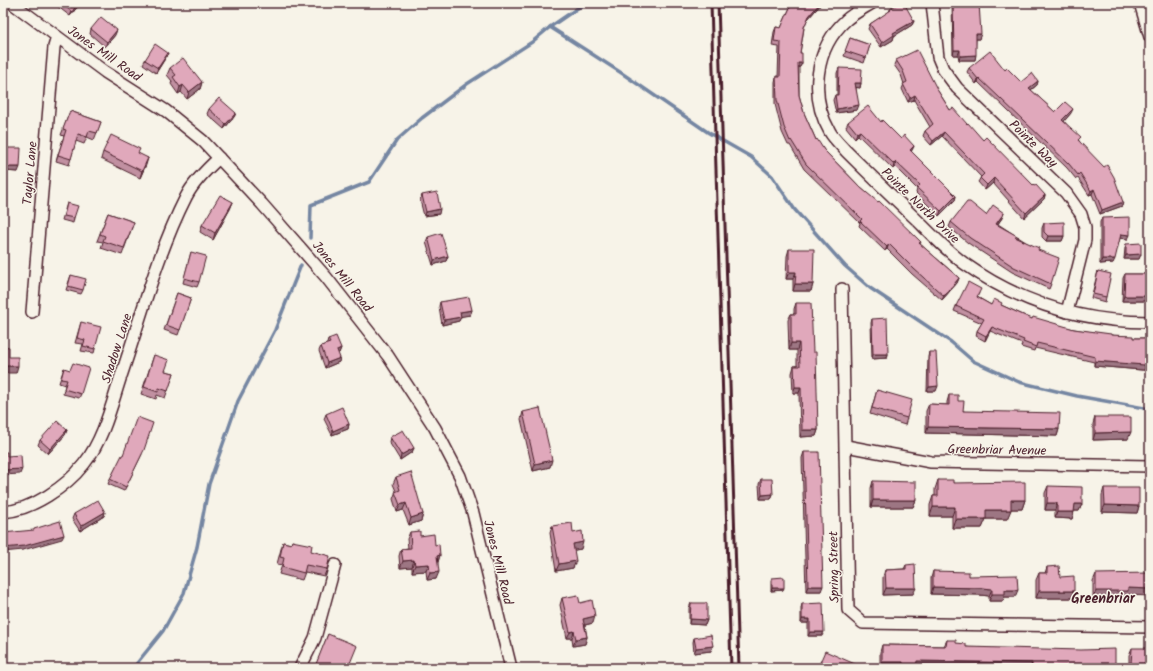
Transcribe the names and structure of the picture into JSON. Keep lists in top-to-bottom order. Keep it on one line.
{"streets":{"street":["Jones Mill Road","Pointe Way","Taylor Lane","Pointe North Drive","Shadow Lane","Greenbriar Avenue","Spring Street"]},"crossings":[["Jones Mill Road","Taylor Lane"],["Jones Mill Road","Shadow Lane"],["Pointe Way","Pointe North Drive"],["Greenbriar Avenue","Spring Street"]],"districts":["Greenbriar"]}
